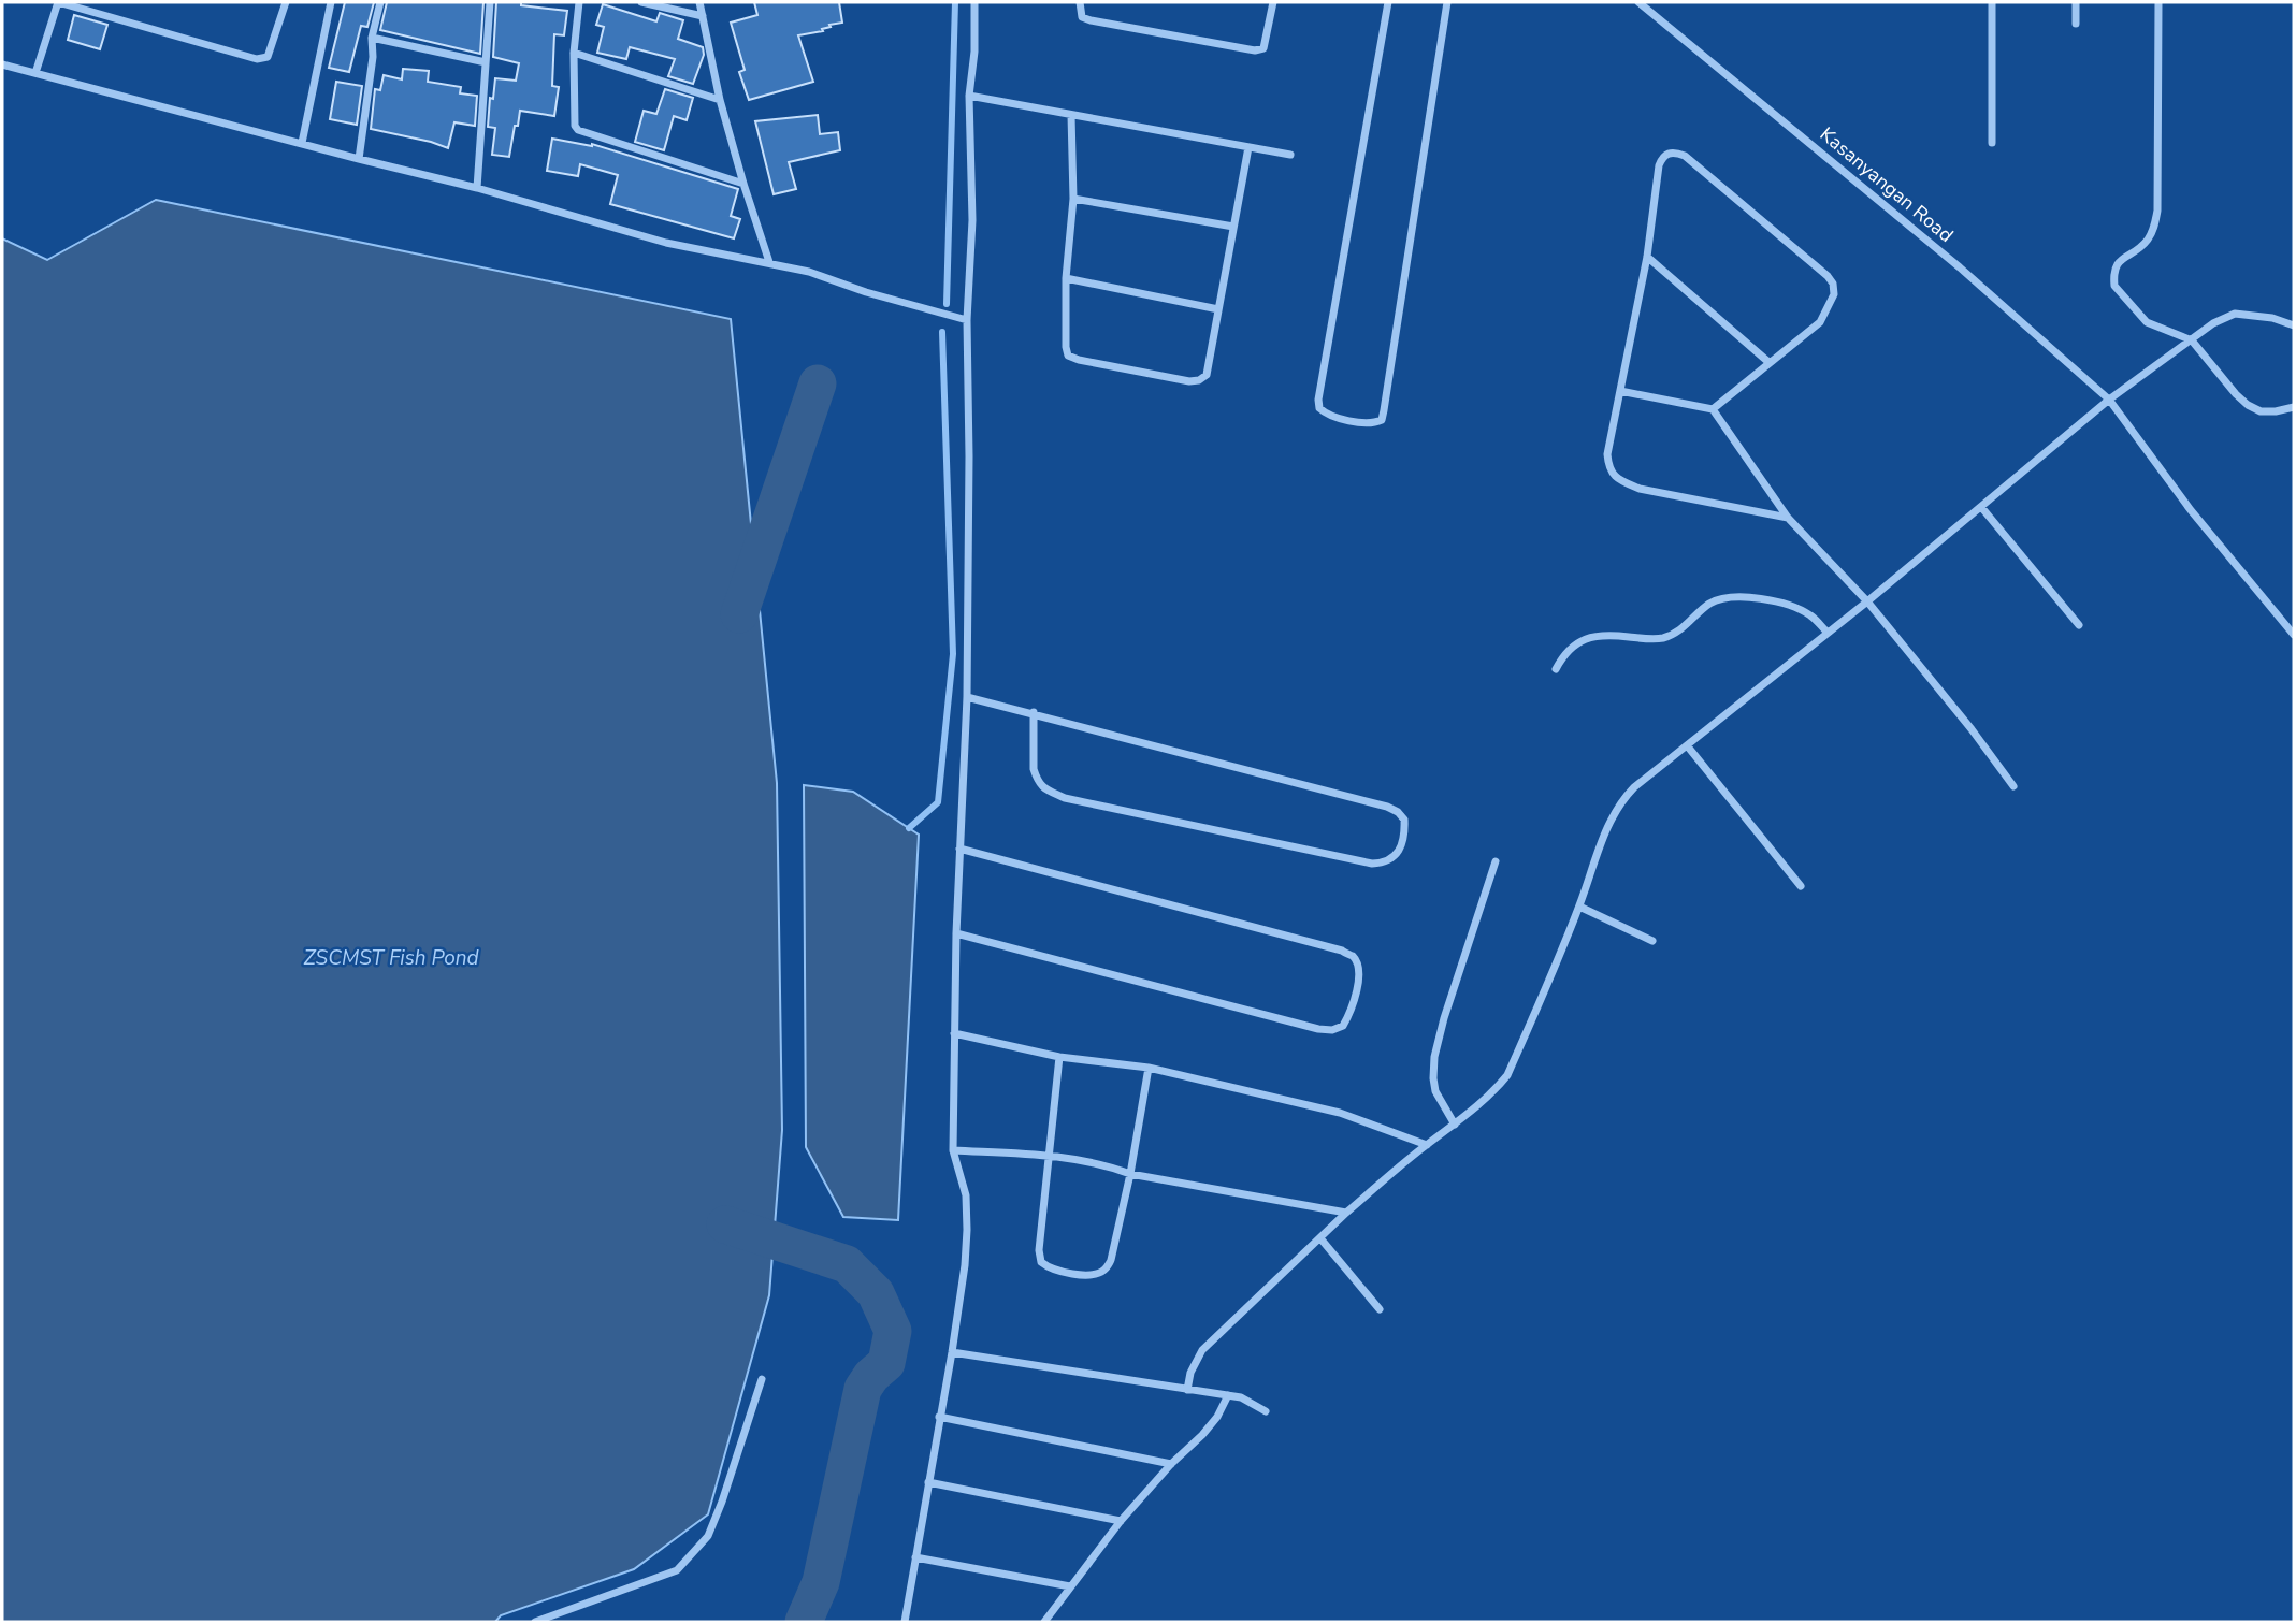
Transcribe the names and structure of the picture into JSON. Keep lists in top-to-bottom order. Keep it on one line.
{"streets":{"street":["Kasanyangan Road"]},"water":["ZSCMST Fish Pond"]}
